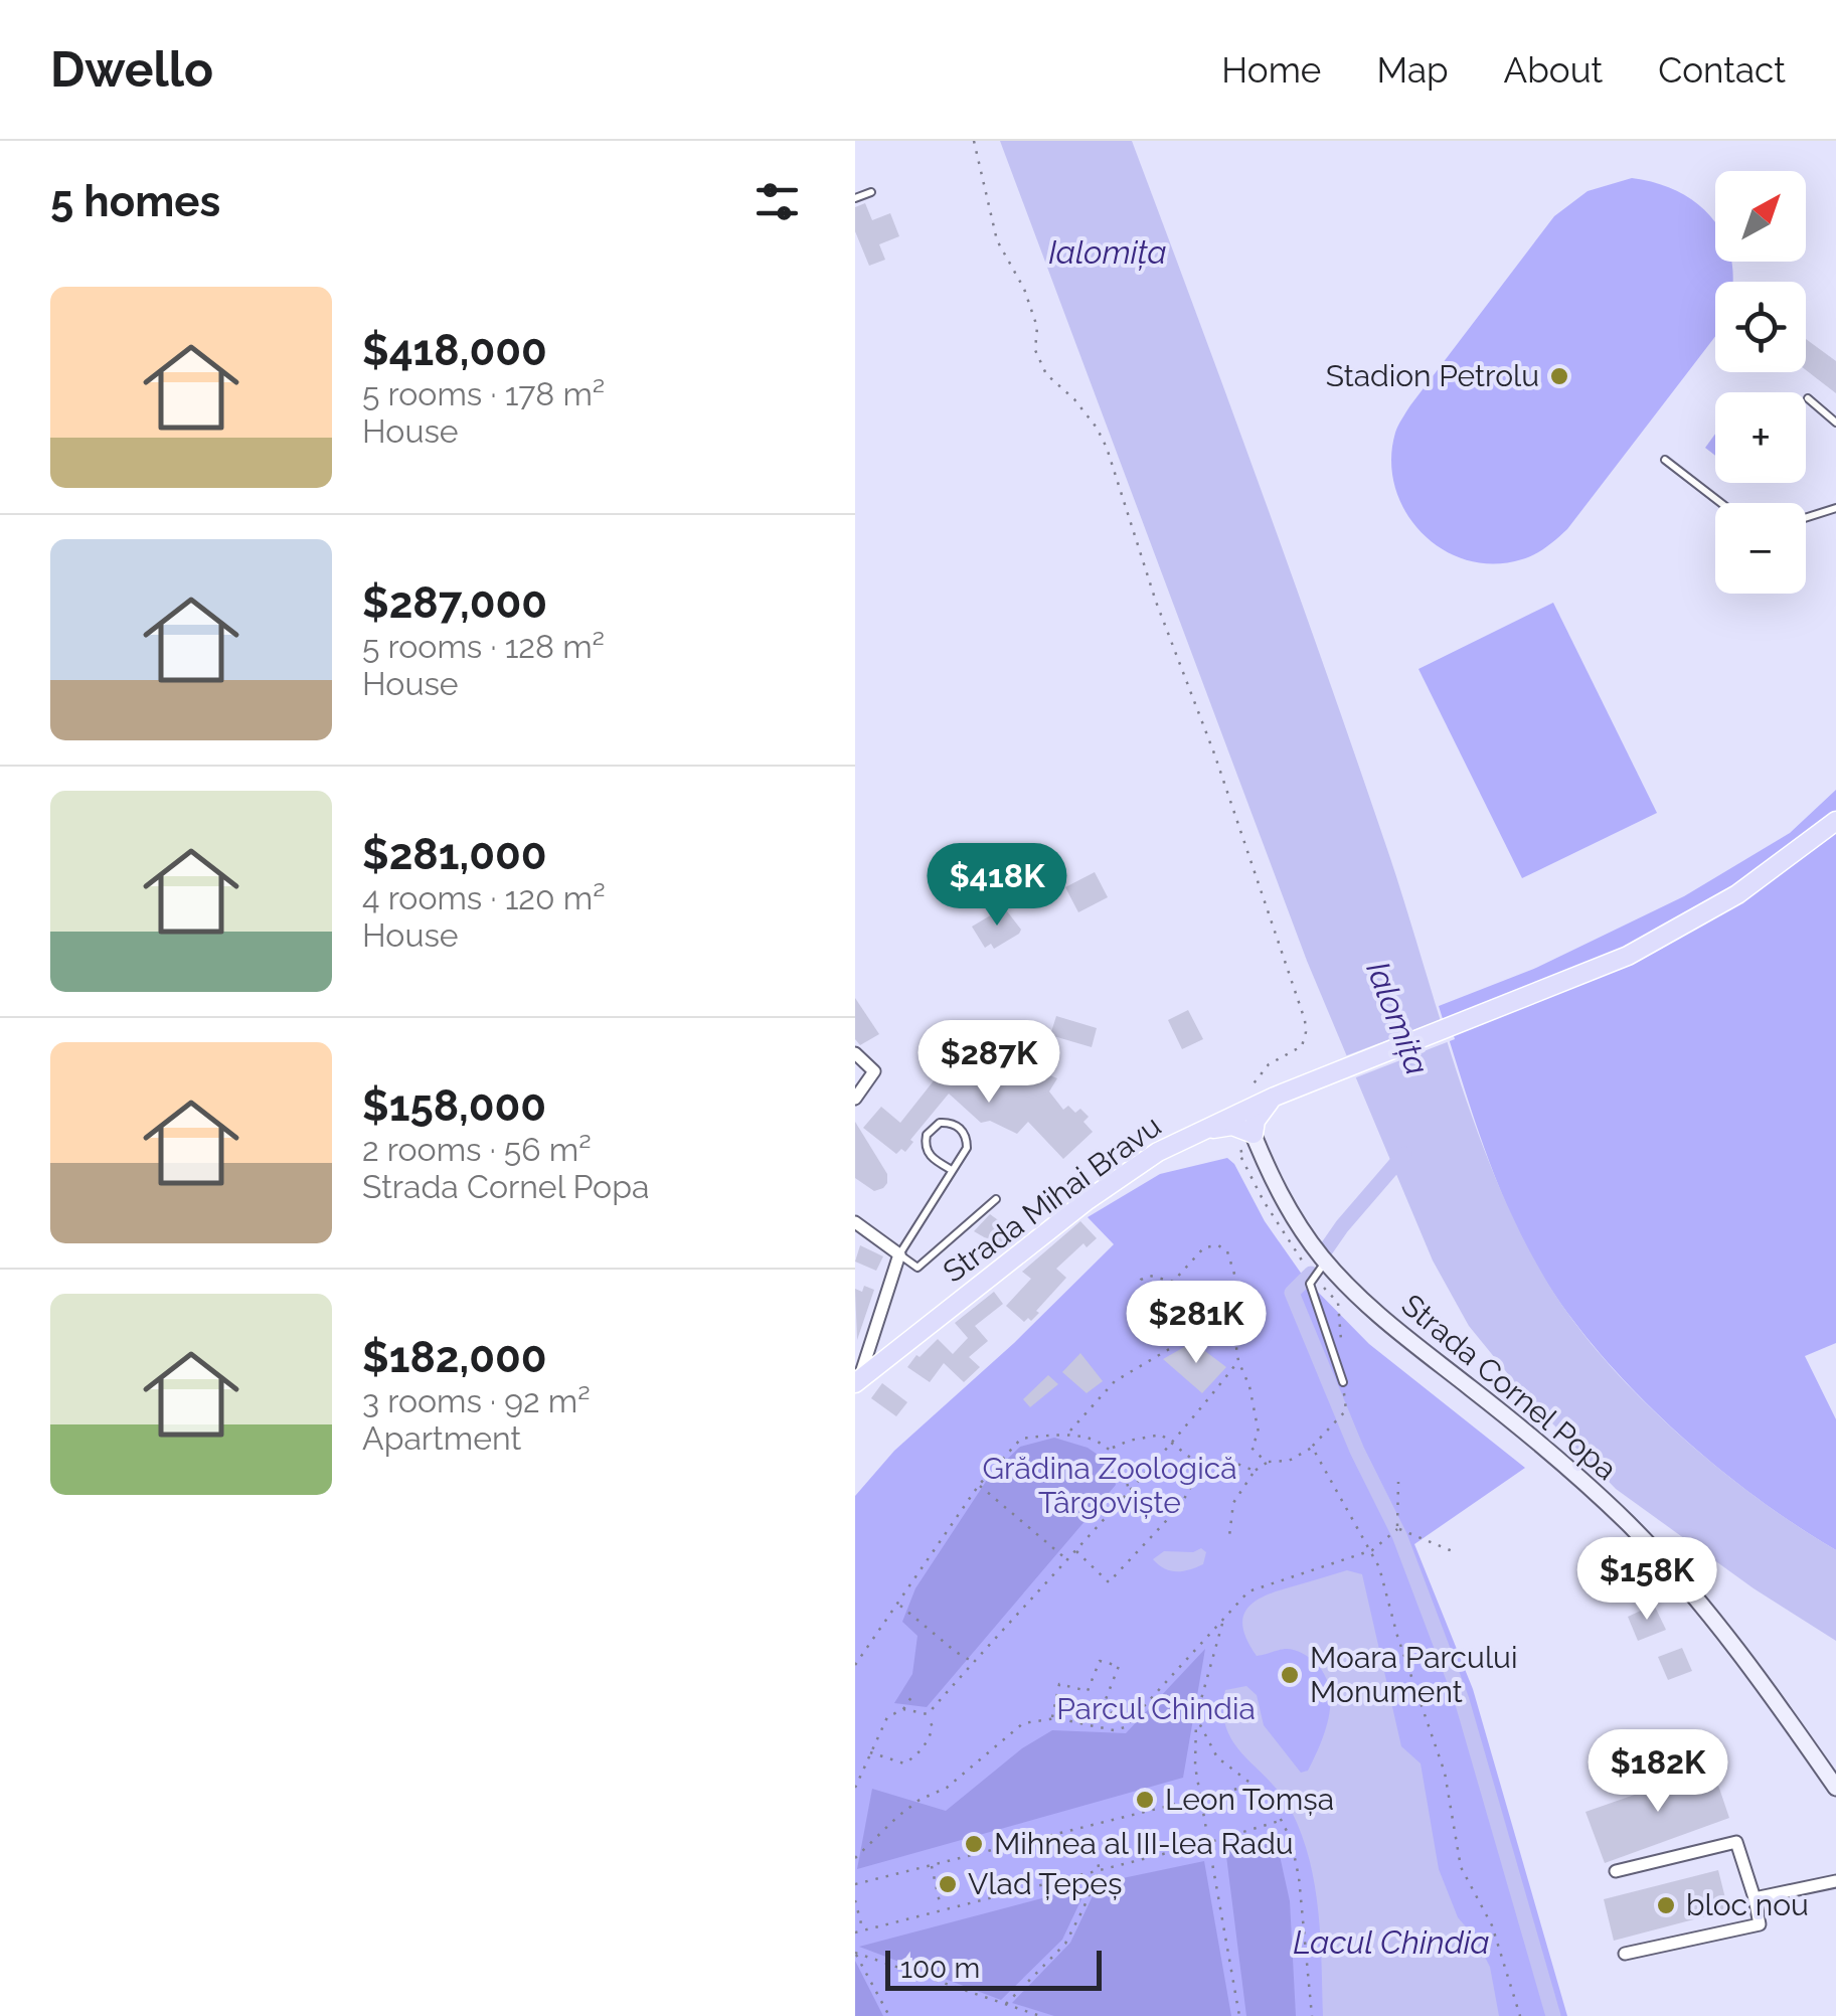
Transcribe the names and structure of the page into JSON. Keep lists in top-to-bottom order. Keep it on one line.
{"streets":{"main road":["Strada Mihai Bravu","Strada Cornel Popa"]},"crossings":[["Strada Mihai Bravu","Strada Cornel Popa"]],"water":["Ialomița","Lacul Chindia"],"parks":["Grădina Zoologică Târgoviște","Parcul Chindia"],"places":["Stadion Petrolu","Moara Parcului Monument","Leon Tomșa","Mihnea al III-lea Radu","Vlad Țepeș","bloc nou"],"scale_bar":"100 m","north":"top right","page":{"header":"Dwello","nav":["Home","Map","About","Contact"],"heading":"5 homes","map_buttons":["+","−"],"list":[{"name":"$418,000","note":"5 rooms · 178 m² · House"},{"name":"$287,000","note":"5 rooms · 128 m² · House"},{"name":"$281,000","note":"4 rooms · 120 m² · House"},{"name":"$158,000","note":"2 rooms · 56 m² · Strada Cornel Popa"},{"name":"$182,000","note":"3 rooms · 92 m² · Apartment"}],"price":["$418K","$287K","$281K","$158K","$182K"],"scale":"100 m"}}
